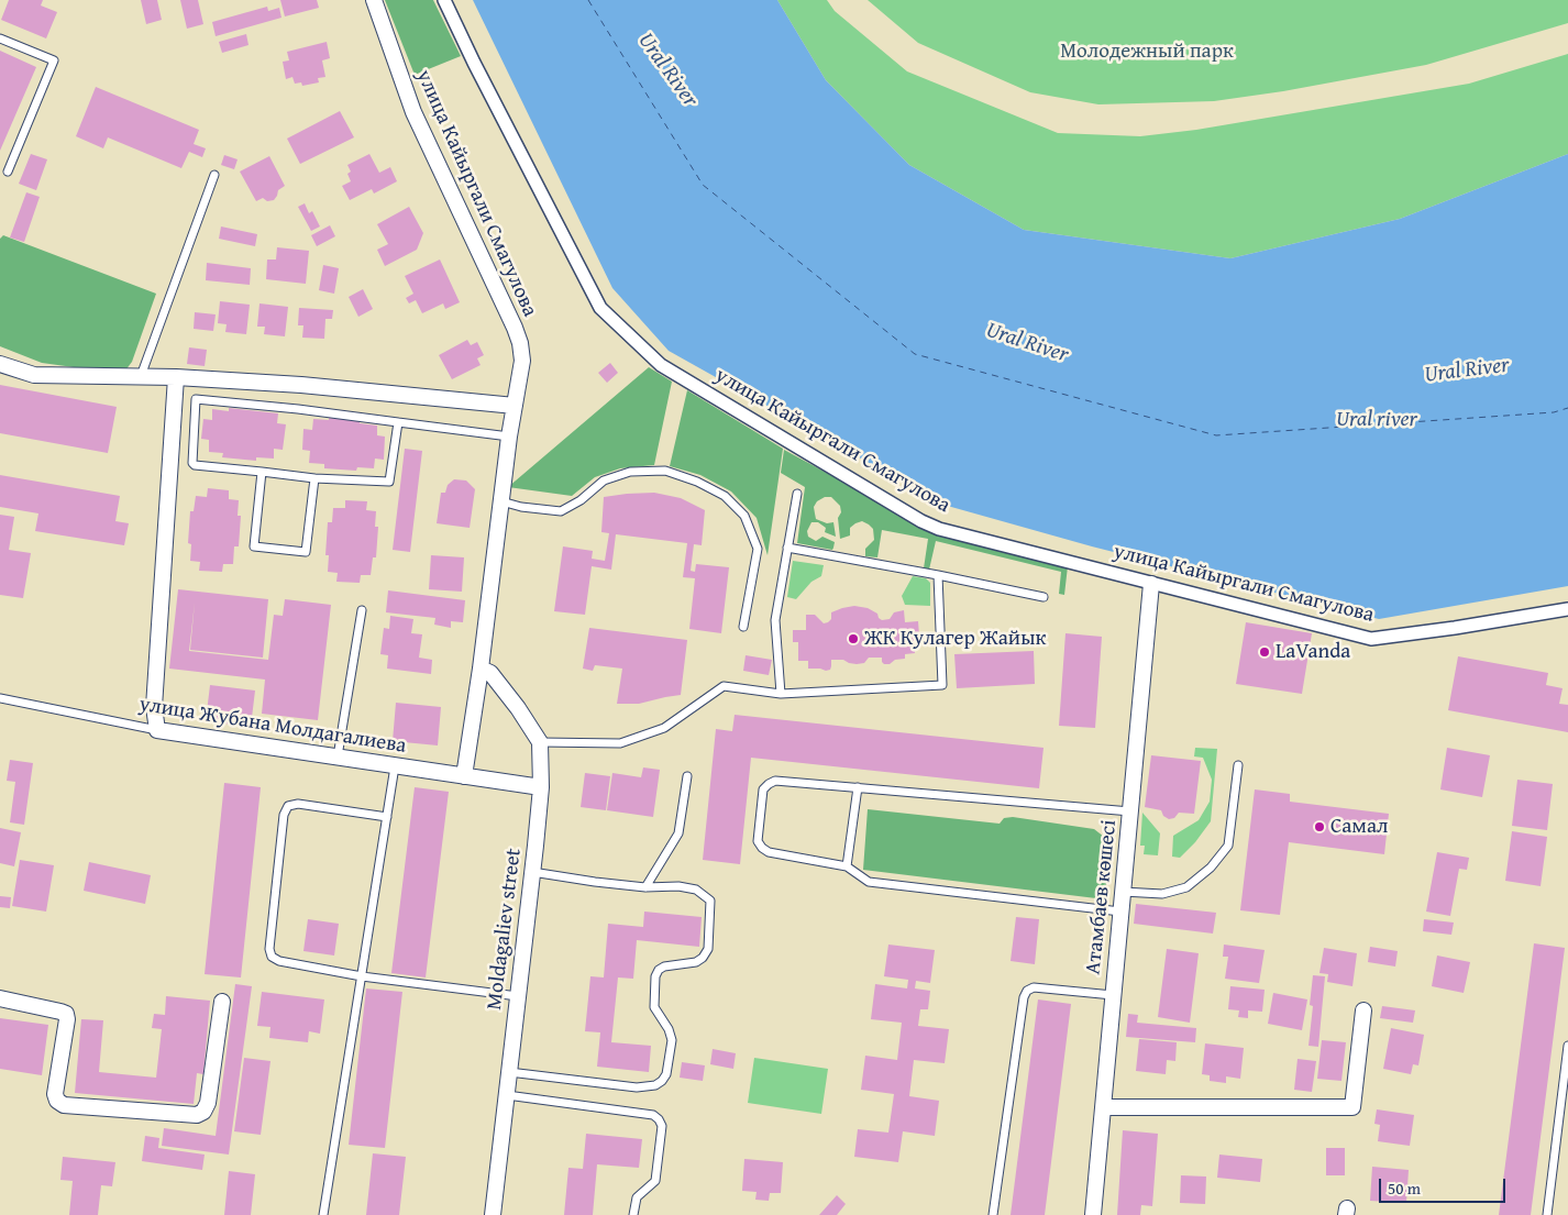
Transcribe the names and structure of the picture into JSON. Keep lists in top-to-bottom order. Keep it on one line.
{"streets":{"street":["улица Кайыргали Смагулова","улица Жубана Молдагалиева","Атамбаев көшесі","Moldagaliev street"]},"crossings":[["улица Кайыргали Смагулова","улица Жубана Молдагалиева"],["улица Кайыргали Смагулова","Атамбаев көшесі"],["улица Кайыргали Смагулова","Moldagaliev street"],["улица Жубана Молдагалиева","Moldagaliev street"]],"water":["Ural River","Ural river"],"parks":["Молодежный парк"],"places":["ЖК Кулагер Жайык","LaVanda","Самал"],"scale_bar":"50 m"}
